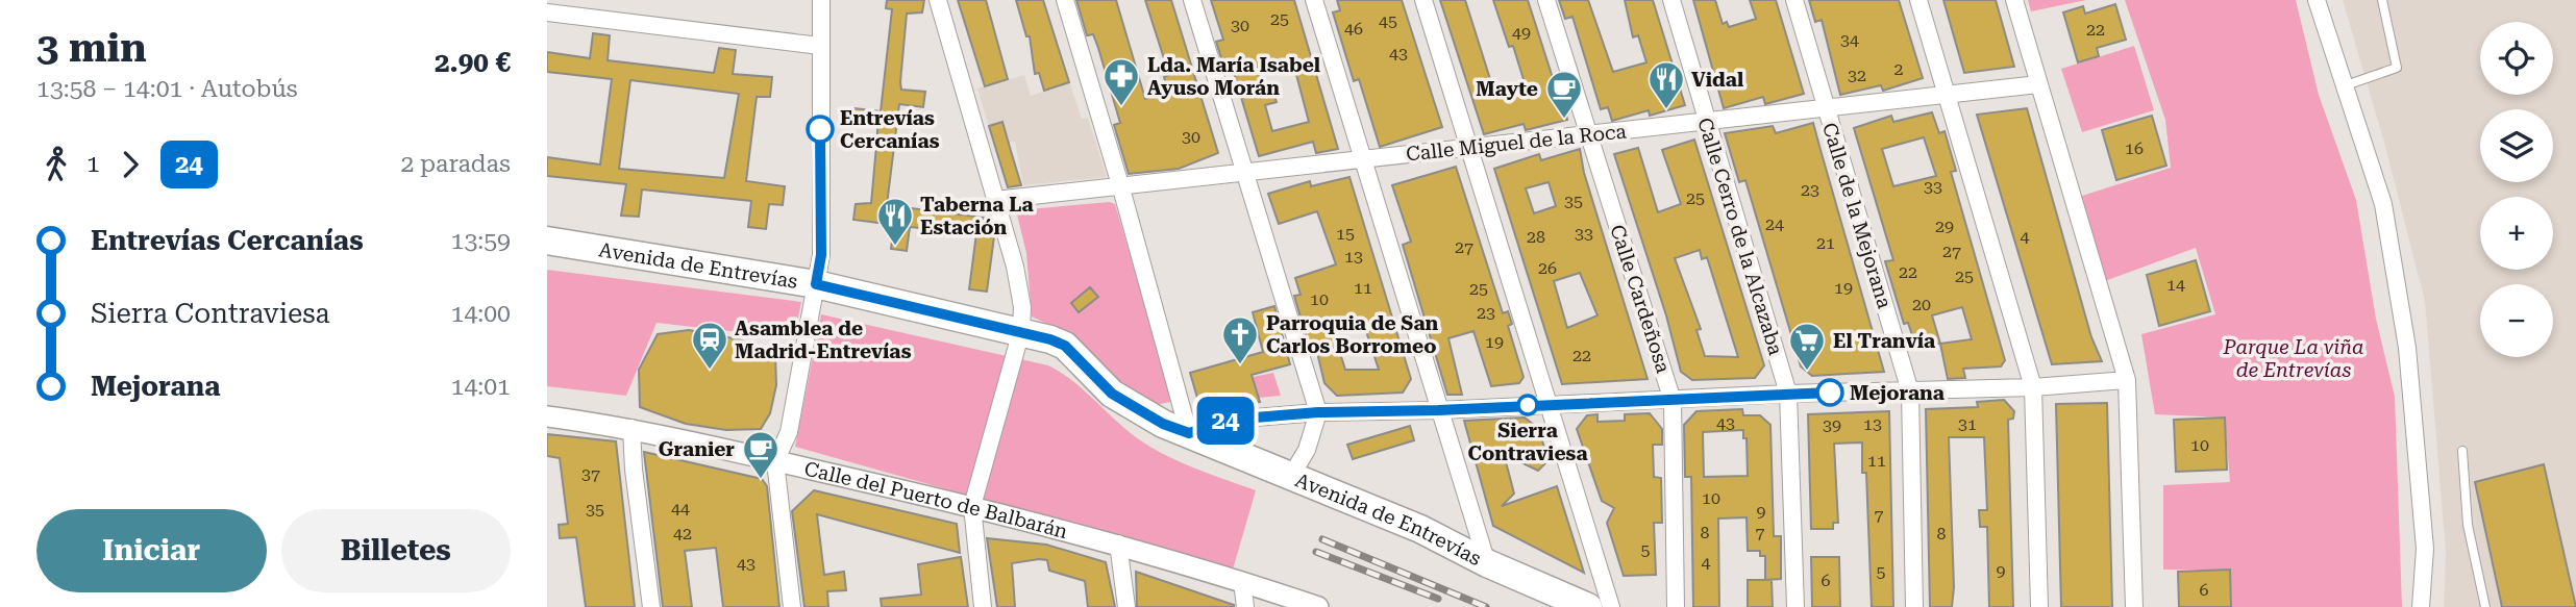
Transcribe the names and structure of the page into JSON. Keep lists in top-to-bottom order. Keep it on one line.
{"streets":{"main road":["Avenida de Entrevías"],"street":["Calle Miguel de la Roca","Calle de la Mejorana","Calle Cerro de la Alcazaba","Calle Cardeñosa","Calle del Puerto de Balbarán"]},"crossings":[["Calle Miguel de la Roca","Calle de la Mejorana"],["Calle Miguel de la Roca","Calle Cerro de la Alcazaba"],["Calle Miguel de la Roca","Calle Cardeñosa"]],"parks":["Parque La viña de Entrevías"],"places":{"pharmacy":["Lda. María Isabel Ayuso Morán"],"restaurant":["Vidal","Taberna La Estación"],"cafe":["Mayte","Granier"],"other":["Entrevías Cercanías","Mejorana","Sierra Contraviesa"],"church":["Parroquia de San Carlos Borromeo"],"station":["Asamblea de Madrid-Entrevías"],"supermarket":["El Tranvía"]},"lines":["bus line 24"],"house_numbers":["25","45","30","46","22","49","34","43","2","32","30","16","33","23","25","35","24","29","15","33","28","4","21","27","27","13","26","22","25","14","11","19","25","10","20","23","19","22","43","13","31","39","10","11","37","10","44","35","9","7","8","7","42","8","5","4","43","9","5","6","6"],"page":{"heading":["3 min","13:58 – 14:01 · Autobús","2.90 €"],"on_map":"24","map_buttons":["+","−"],"legs":["1","24","2 paradas"],"list":[{"name":"Entrevías Cercanías","value":"13:59"},{"name":"Sierra Contraviesa","value":"14:00"},{"name":"Mejorana","value":"14:01"}],"buttons":["Iniciar","Billetes"]}}
